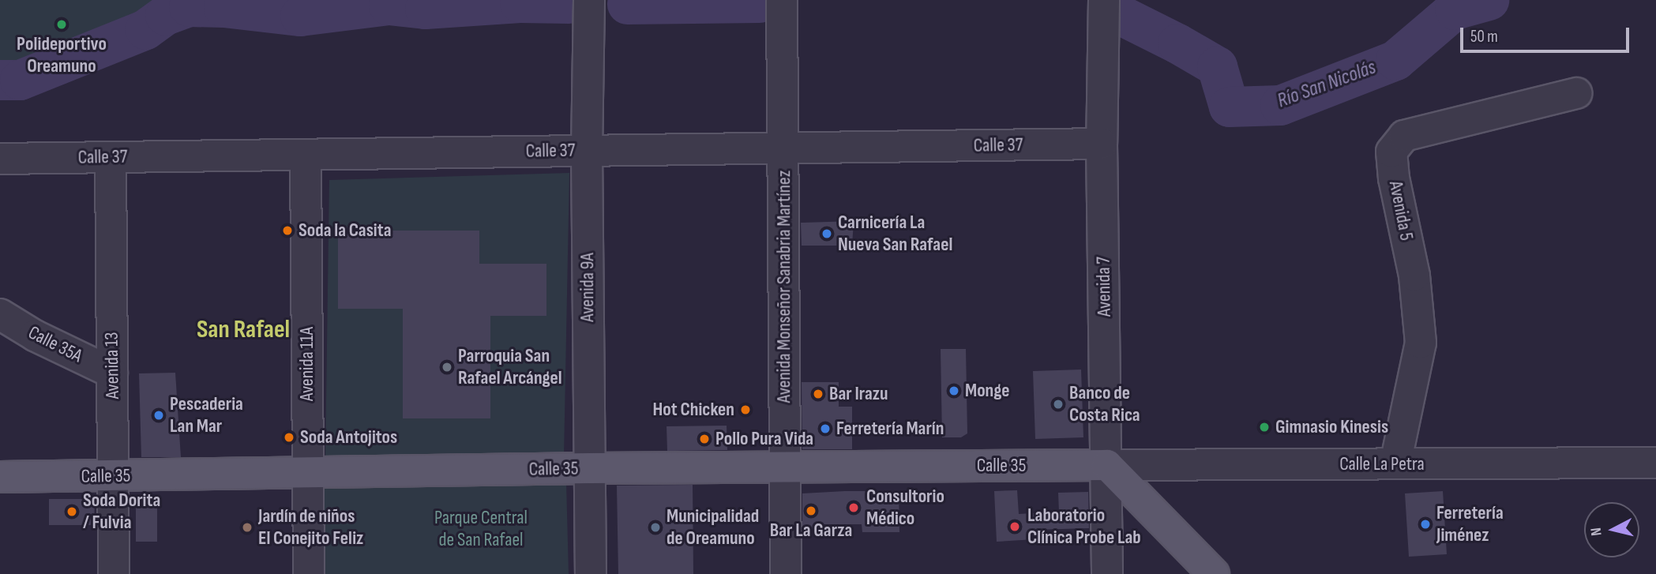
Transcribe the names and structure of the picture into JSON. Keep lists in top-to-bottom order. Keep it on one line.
{"streets":{"main road":["Calle 35"],"street":["Calle 37","Avenida 5","Avenida Monseñor Sanabria Martínez","Avenida 7","Avenida 9A","Calle 35A","Avenida 11A","Avenida 13","Calle La Petra"]},"crossings":[["Calle 37","Avenida Monseñor Sanabria Martínez"],["Calle 37","Avenida 7"],["Calle 37","Avenida 9A"],["Calle 37","Avenida 11A"],["Calle 37","Avenida 13"],["Avenida 5","Calle La Petra"],["Avenida Monseñor Sanabria Martínez","Calle 35"],["Avenida 7","Calle La Petra"],["Avenida 7","Calle 35"],["Avenida 9A","Calle 35"],["Calle 35A","Avenida 13"],["Avenida 11A","Calle 35"],["Avenida 13","Calle 35"],["Calle La Petra","Calle 35"]],"districts":["San Rafael"],"water":["Río San Nicolás"],"parks":["Parque Central de San Rafael"],"places":["Polideportivo Oreamuno","Soda la Casita","Carnicería La Nueva San Rafael","Parroquia San Rafael Arcángel","Monge","Bar Irazu","Banco de Costa Rica","Hot Chicken","Pescaderia Lan Mar","Gimnasio Kinesis","Ferretería Marín","Soda Antojitos","Pollo Pura Vida","Consultorio Médico","Bar La Garza","Soda Dorita / Fulvia","Ferretería Jiménez","Laboratorio Clínica Probe Lab","Jardín de niños El Conejito Feliz","Municipalidad de Oreamuno"],"scale_bar":"50 m","north":"left"}
